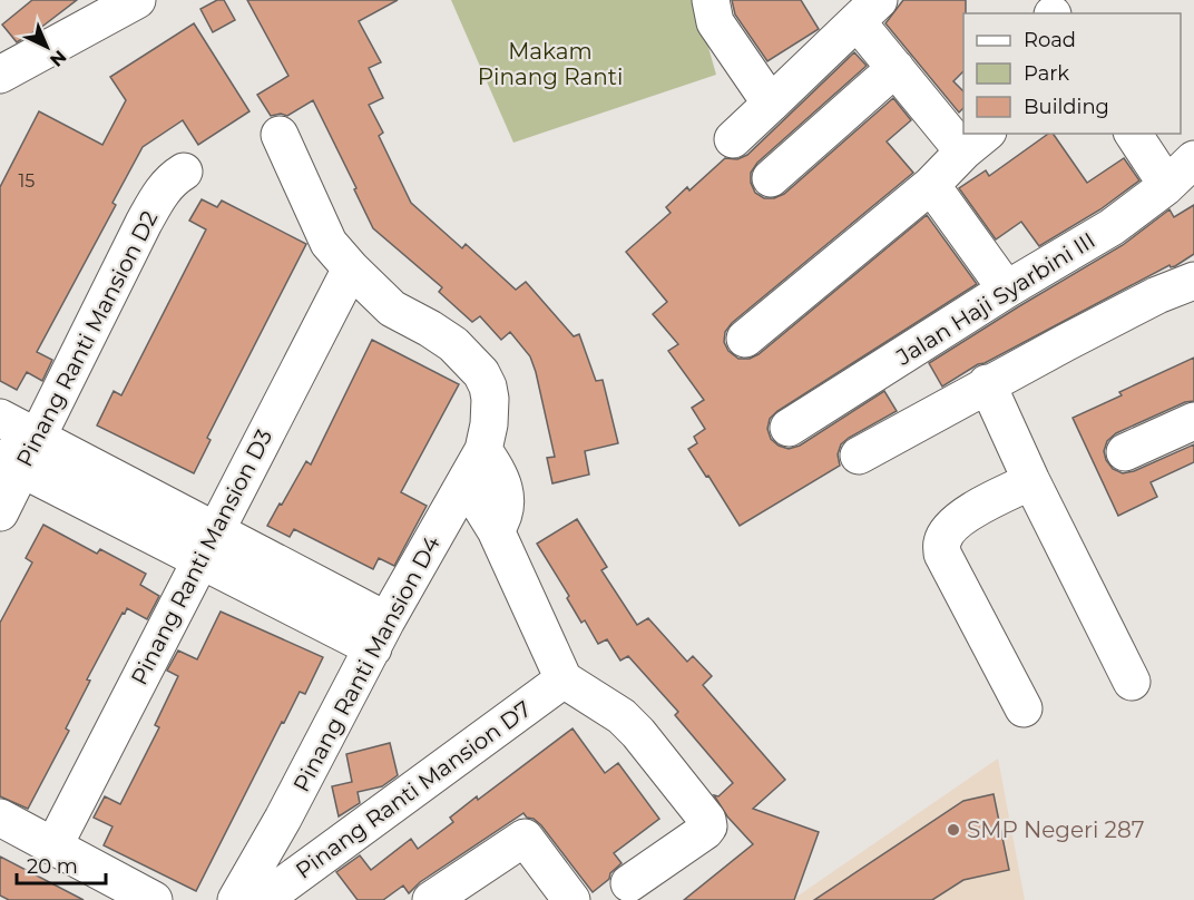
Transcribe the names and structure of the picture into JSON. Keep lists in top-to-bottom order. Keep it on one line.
{"streets":{"street":["Jalan Haji Syarbini III","Pinang Ranti Mansion D2","Pinang Ranti Mansion D3","Pinang Ranti Mansion D4","Pinang Ranti Mansion D7"]},"parks":["Makam Pinang Ranti"],"places":["SMP Negeri 287"],"house_numbers":["15"],"legend":["Road","Park","Building"],"scale_bar":"20 m","north":"bottom right"}
